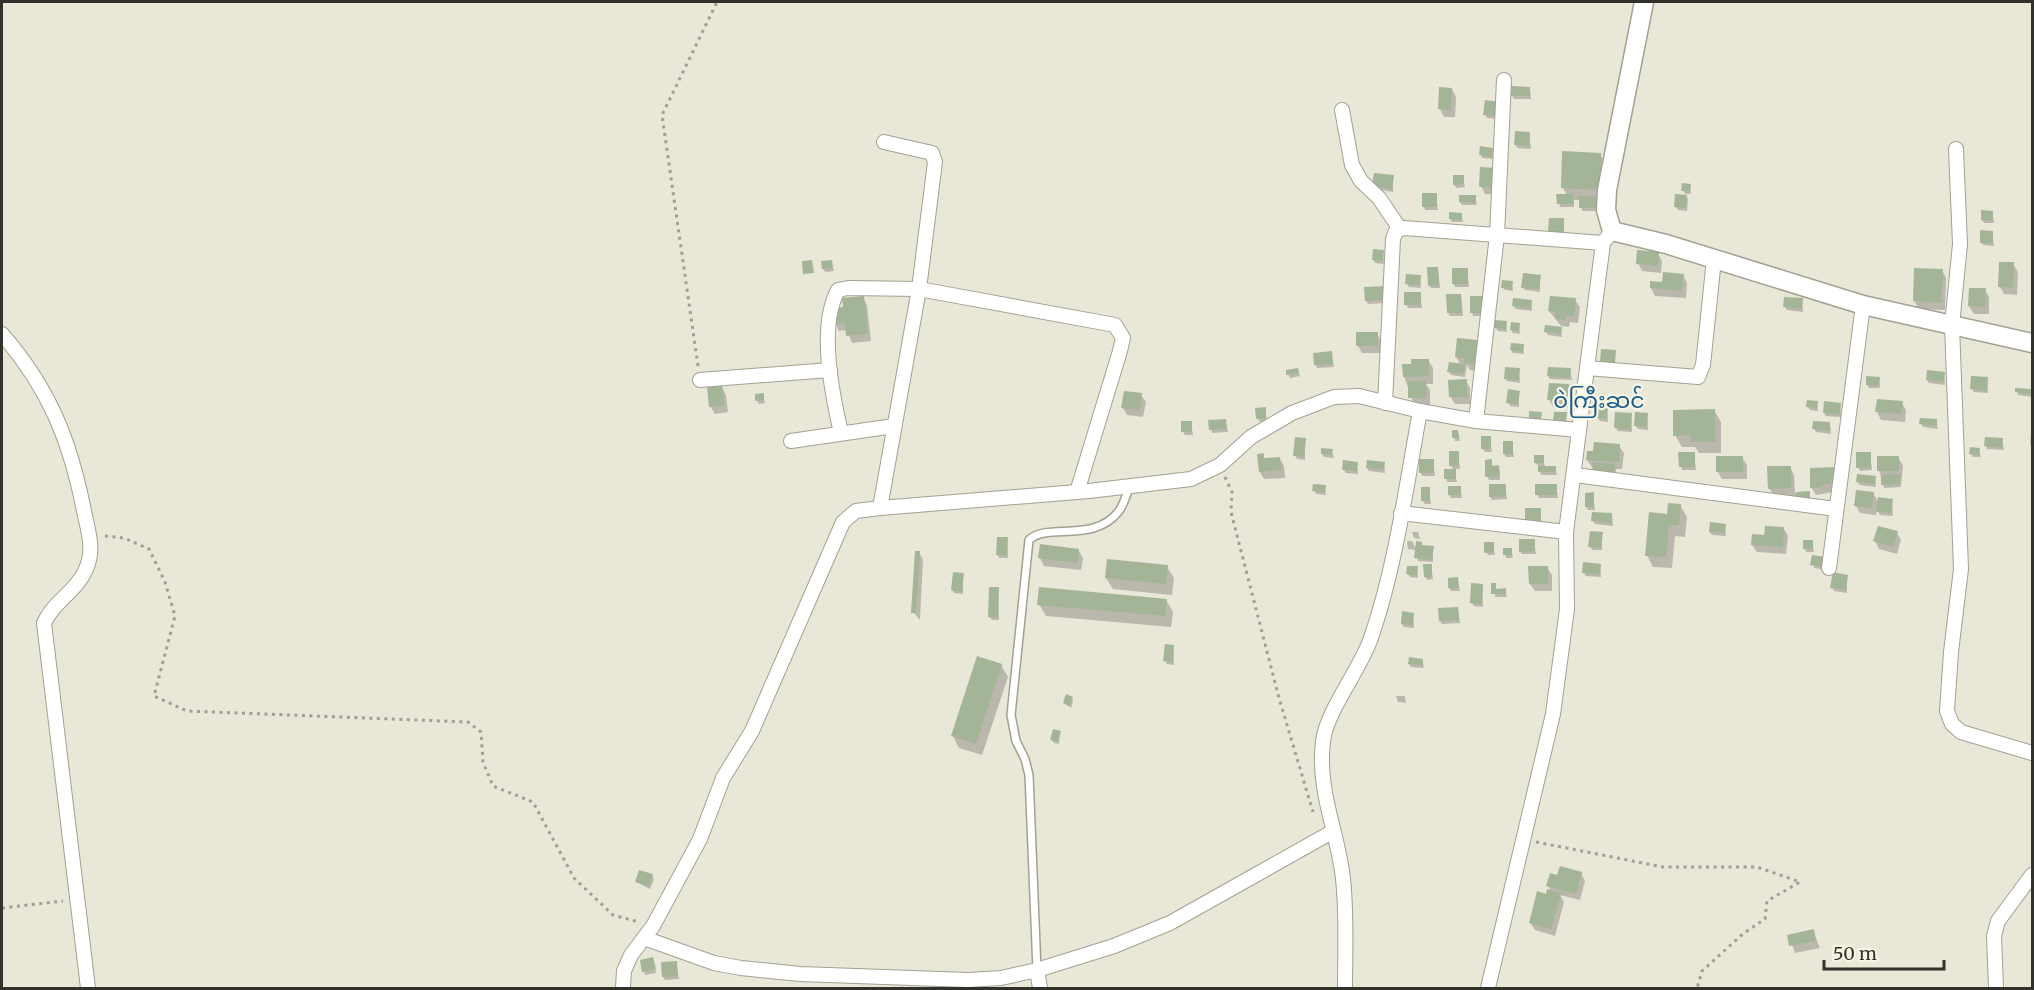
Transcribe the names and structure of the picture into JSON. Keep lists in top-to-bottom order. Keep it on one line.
{"districts":["ဝဲကြီးဆင်"],"scale_bar":"50 m"}
